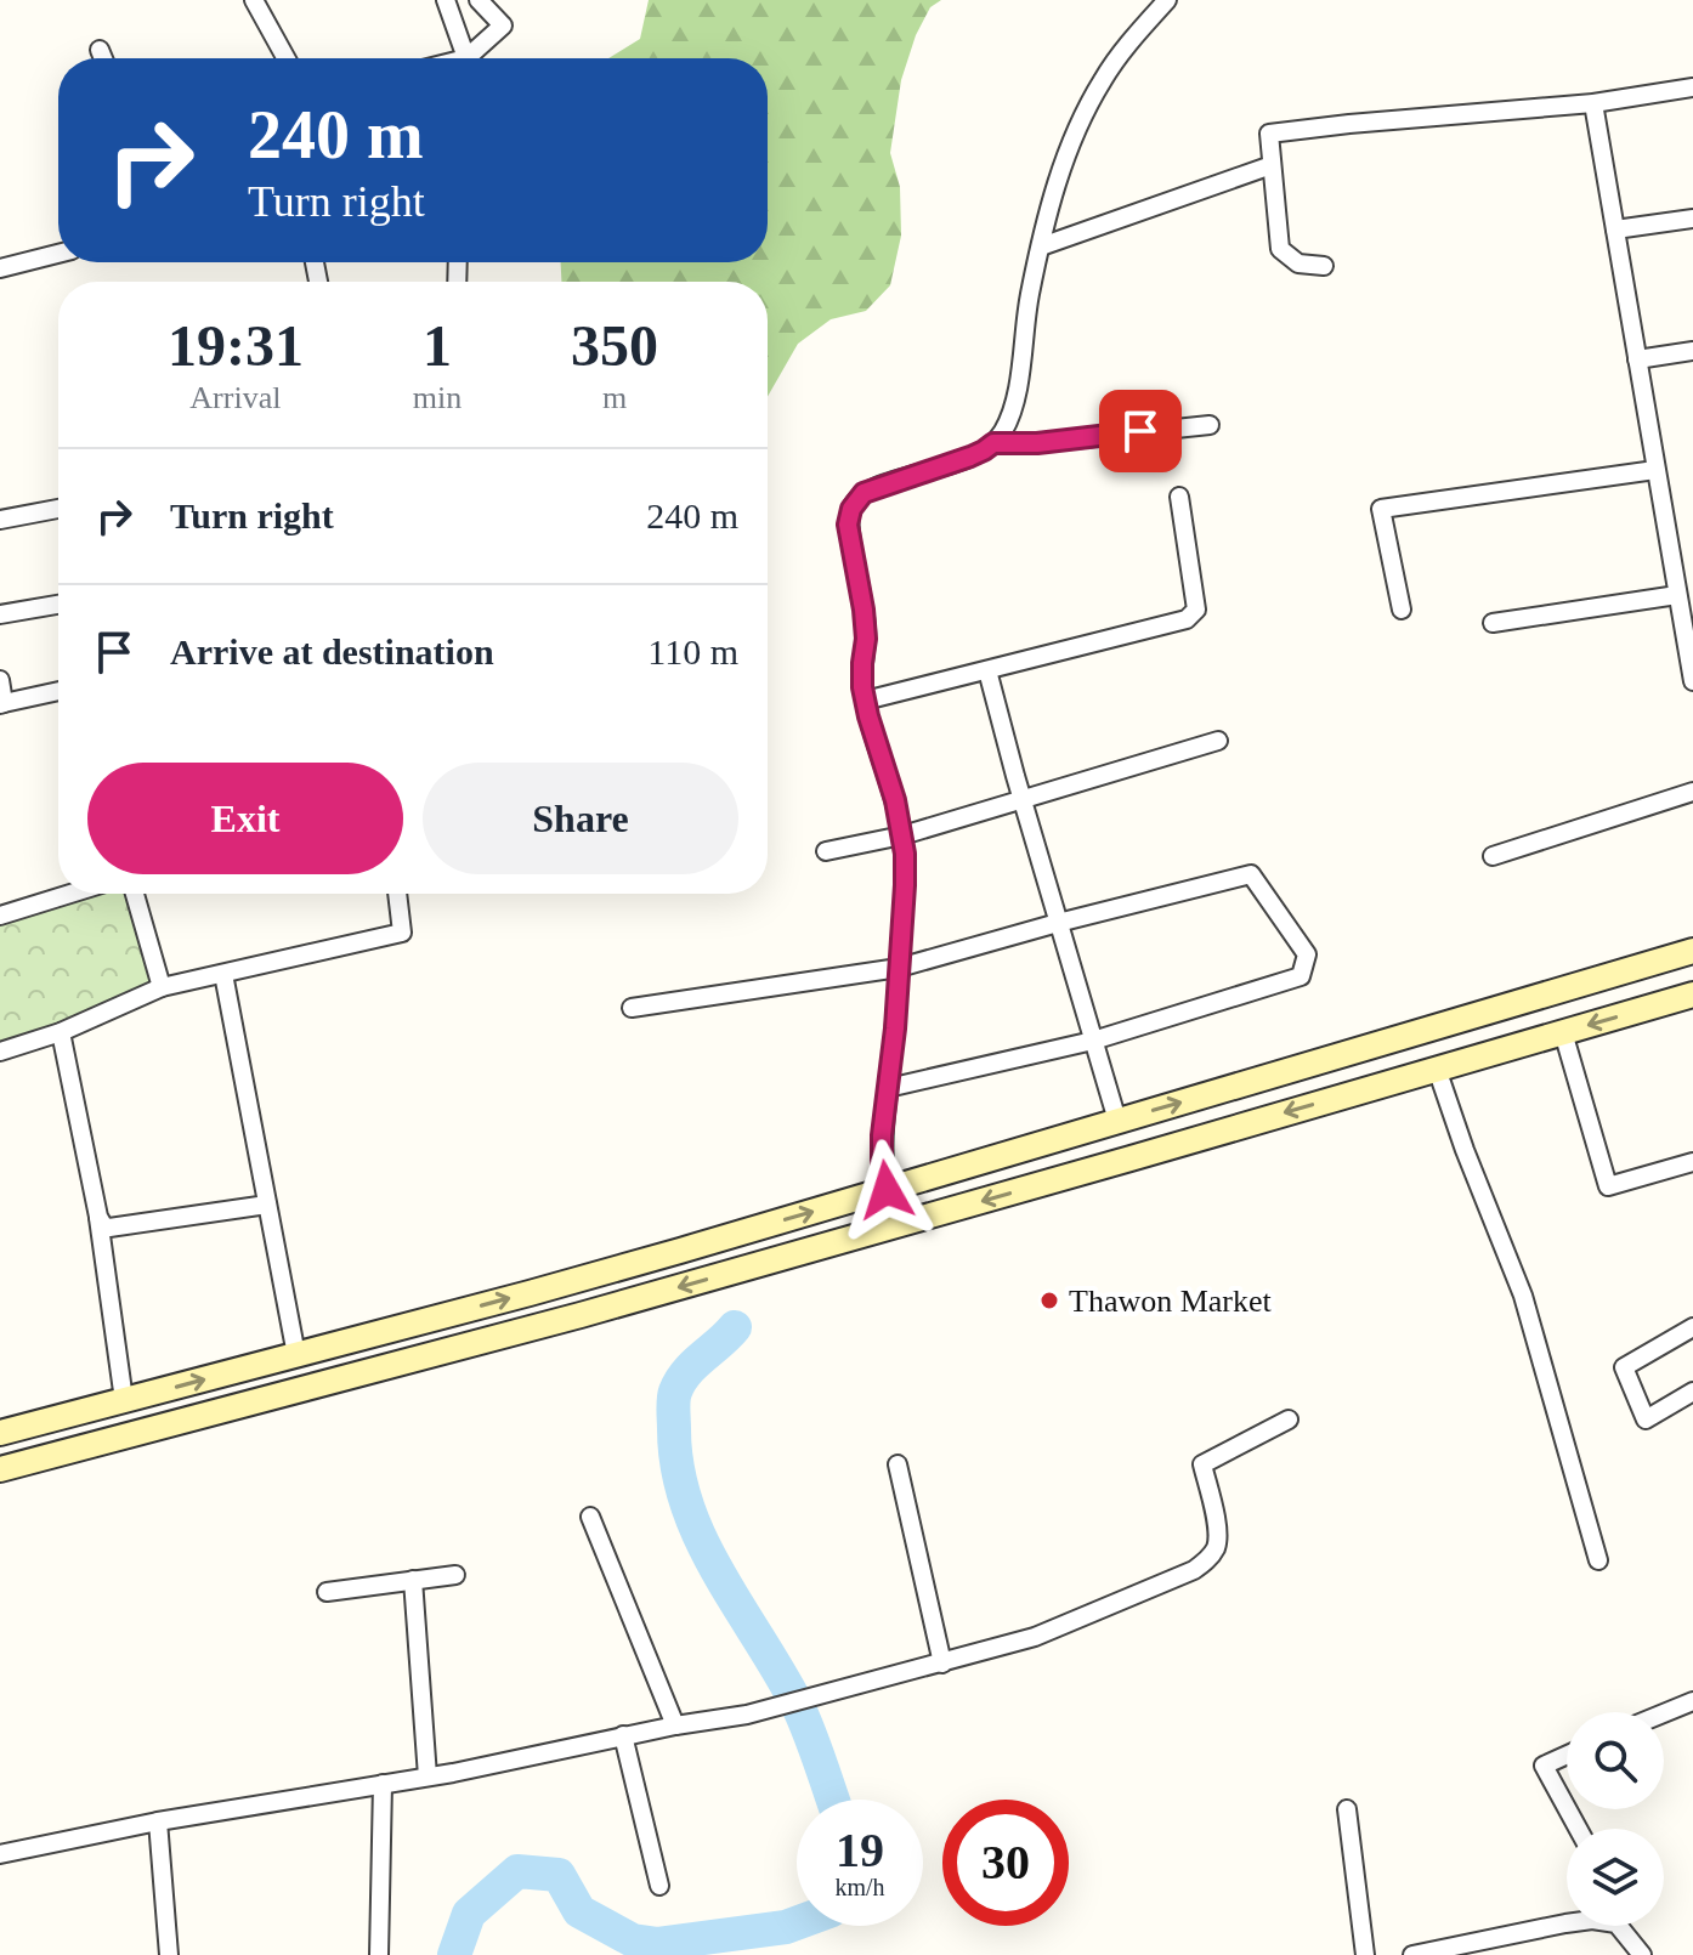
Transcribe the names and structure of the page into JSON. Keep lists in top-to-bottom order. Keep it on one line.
{"places":["Thawon Market"],"page":{"turn":["240 m","Turn right"],"eta":["19:31","Arrival","1","min","350","m"],"list":[{"name":"Turn right","value":"240 m"},{"name":"Arrive at destination","value":"110 m"}],"buttons":["Exit","Share"],"speed":"19 km/h","limit":"30"}}
